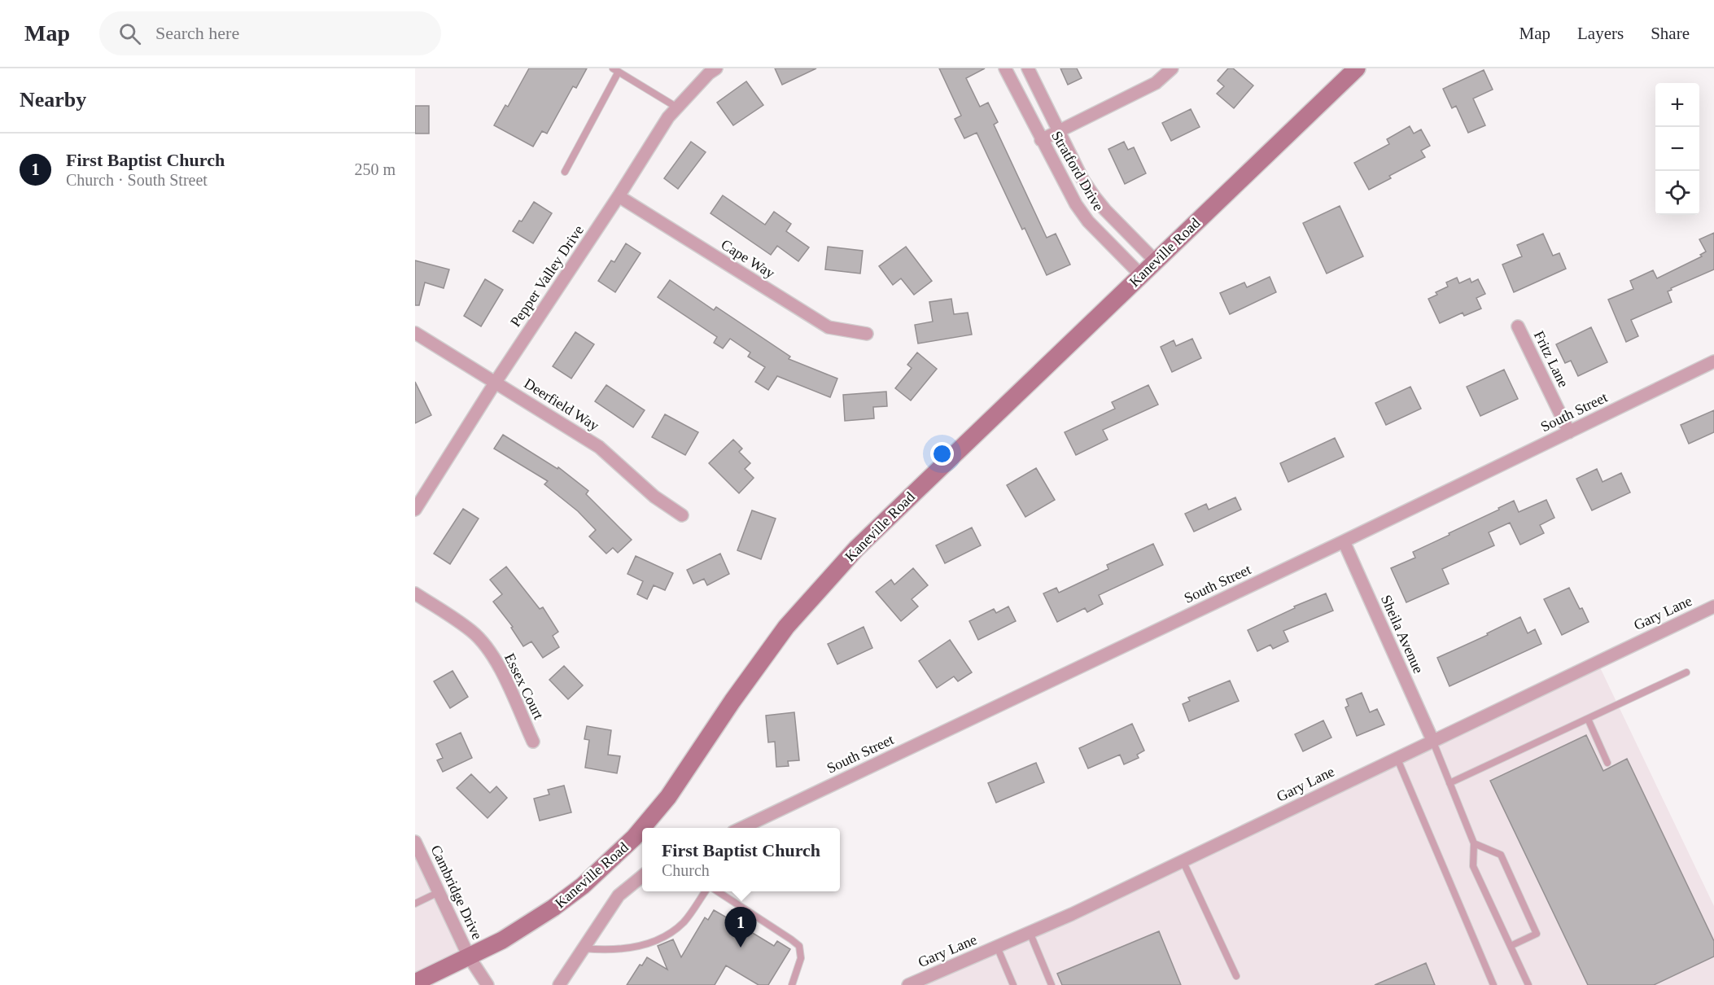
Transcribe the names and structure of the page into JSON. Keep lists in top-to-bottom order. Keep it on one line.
{"streets":{"main road":["Kaneville Road"],"street":["Stratford Drive","Cape Way","Pepper Valley Drive","Fritz Lane","Deerfield Way","South Street","Gary Lane","Sheila Avenue","Essex Court","Cambridge Drive"]},"crossings":[["Stratford Drive","Kaneville Road"],["Kaneville Road","Cambridge Drive"],["Cape Way","Pepper Valley Drive"],["Pepper Valley Drive","Deerfield Way"],["Fritz Lane","South Street"],["South Street","Sheila Avenue"],["Gary Lane","Sheila Avenue"]],"page":{"header":"Map","search":"Search here","nav":["Map","Layers","Share"],"heading":"Nearby","map_buttons":["+","−"],"list":[{"mark":"1","name":"First Baptist Church","note":"Church · South Street","value":"250 m"}],"popup":["First Baptist Church","Church"],"pins":"1"}}
